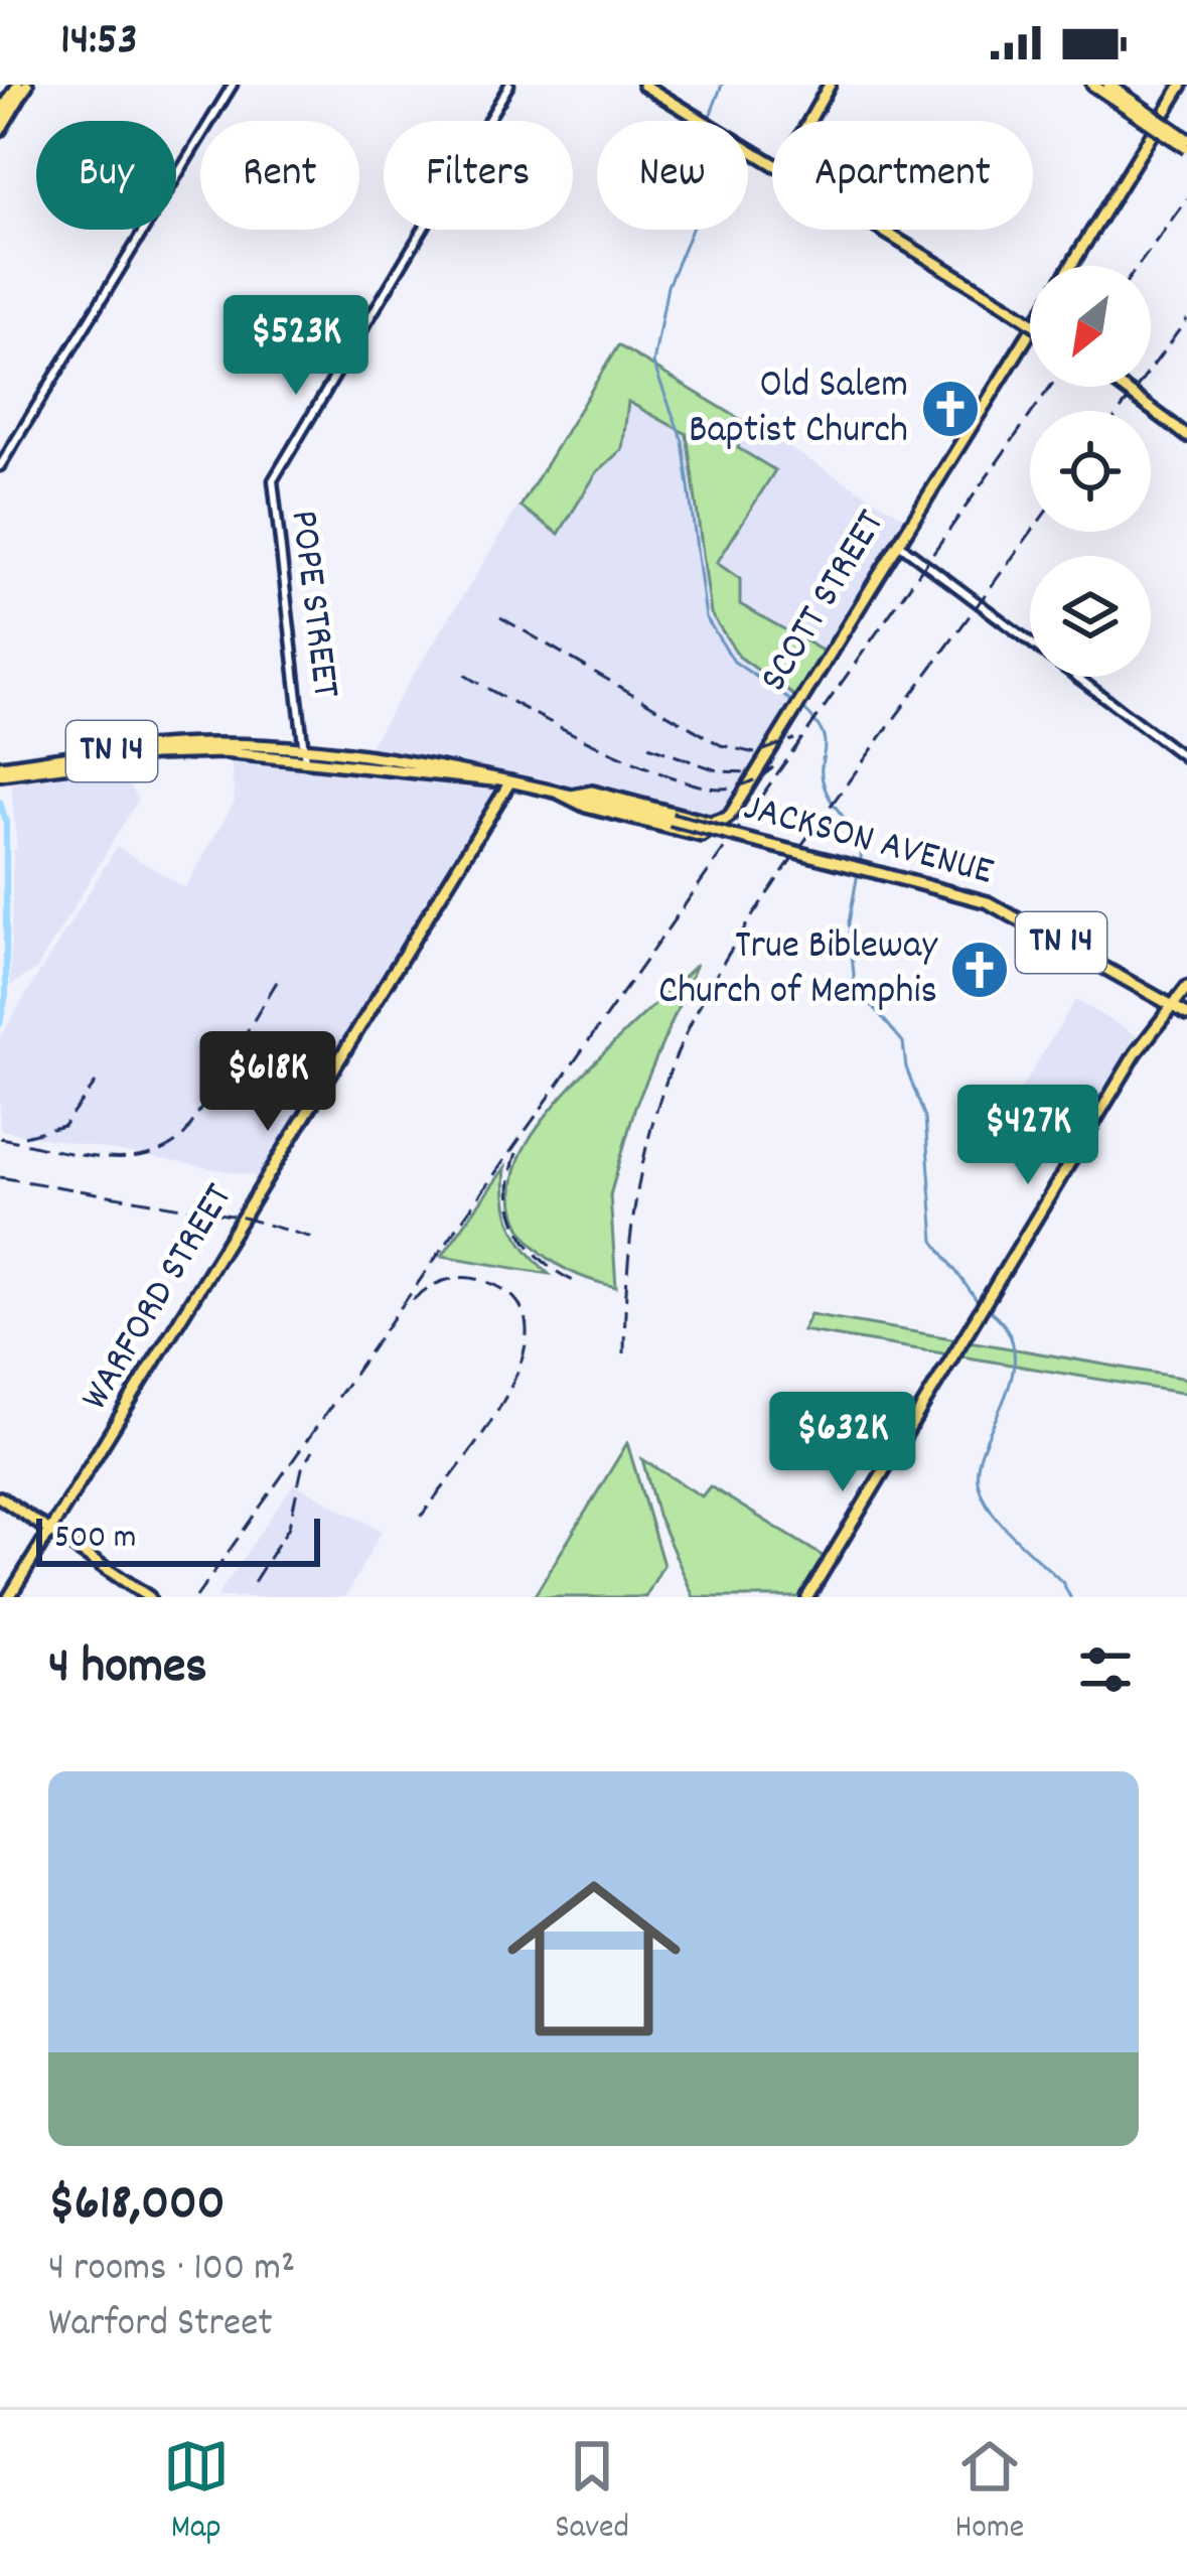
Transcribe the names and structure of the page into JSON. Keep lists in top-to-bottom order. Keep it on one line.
{"streets":{"main road":["SCOTT STREET","TN 14","JACKSON AVENUE","WARFORD STREET"],"street":["POPE STREET"]},"crossings":[["POPE STREET","JACKSON AVENUE"],["JACKSON AVENUE","WARFORD STREET"]],"places":{"church":["Old Salem Baptist Church","True Bibleway Church of Memphis"]},"scale_bar":"500 m","north":"bottom left","page":{"status":"14:53","chip":["Buy","Rent","Filters","New","Apartment"],"price":["$523K","$618K","$427K","$632K"],"scale":"500 m","heading":"4 homes","list":[{"name":"$618,000","note":"4 rooms · 100 m² · Warford Street"}],"tabs":["Map","Saved","Home"]}}
